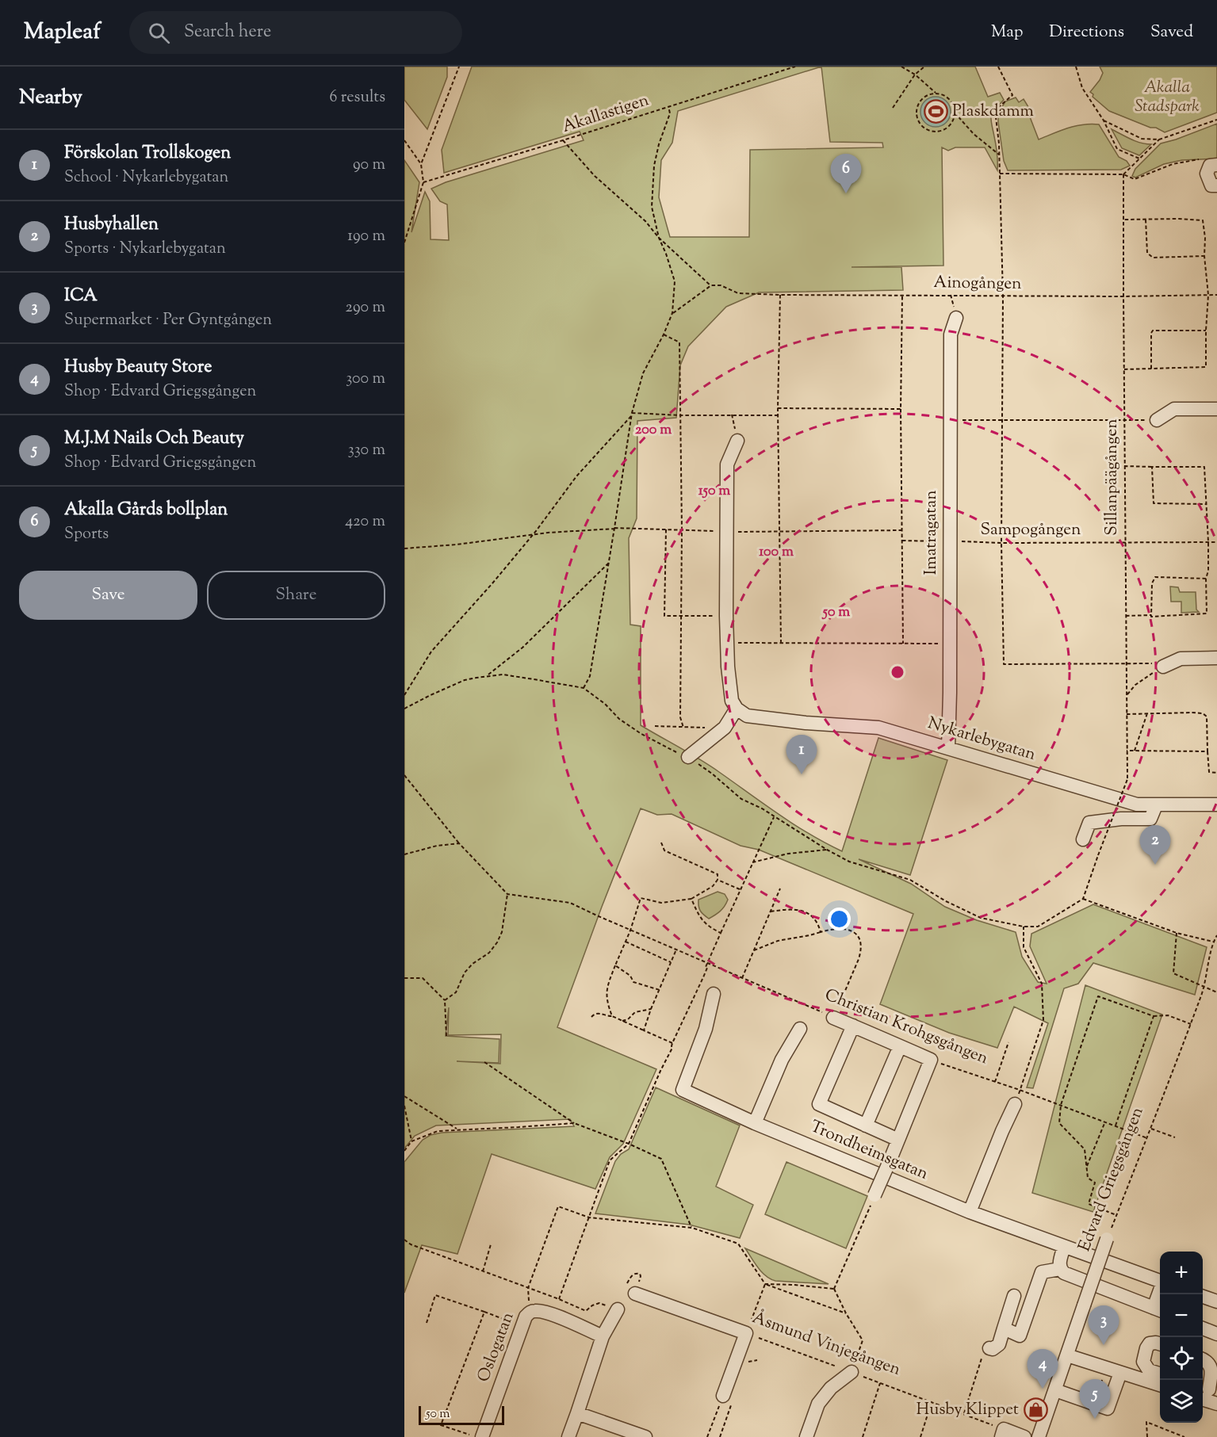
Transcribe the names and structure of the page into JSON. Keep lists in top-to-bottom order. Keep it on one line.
{"streets":{"street":["Imatragatan","Nykarlebygatan","Christian Krohgsgången","Trondheimsgatan","Edvard Griegsgången","Åsmund Vinjegången","Oslogatan"],"path":["Akallastigen","Ainogången","Sillanpäägången","Sampogången"]},"crossings":[["Ainogången","Sillanpäägången"],["Sillanpäägången","Sampogången"],["Sampogången","Imatragatan"],["Imatragatan","Nykarlebygatan"],["Christian Krohgsgången","Edvard Griegsgången"]],"parks":["Akalla Stadspark"],"places":{"sports":["Plaskdamm"],"shop":["Husby Klippet"]},"scale_bar":"50 m","page":{"header":"Mapleaf","search":"Search here","nav":["Map","Directions","Saved"],"heading":["Nearby","6 results"],"list":[{"mark":"1","name":"Förskolan Trollskogen","note":"School · Nykarlebygatan","value":"90 m"},{"mark":"2","name":"Husbyhallen","note":"Sports · Nykarlebygatan","value":"190 m"},{"mark":"3","name":"ICA","note":"Supermarket · Per Gyntgången","value":"290 m"},{"mark":"4","name":"Husby Beauty Store","note":"Shop · Edvard Griegsgången","value":"300 m"},{"mark":"5","name":"M.J.M Nails Och Beauty","note":"Shop · Edvard Griegsgången","value":"330 m"},{"mark":"6","name":"Akalla Gårds bollplan","note":"Sports","value":"420 m"}],"pins":["6","1","2","3","4","5"],"buttons":["Save","Share"],"map_buttons":["+","−"],"scale":"50 m"},"rings":["200 m","150 m","100 m","50 m"]}
